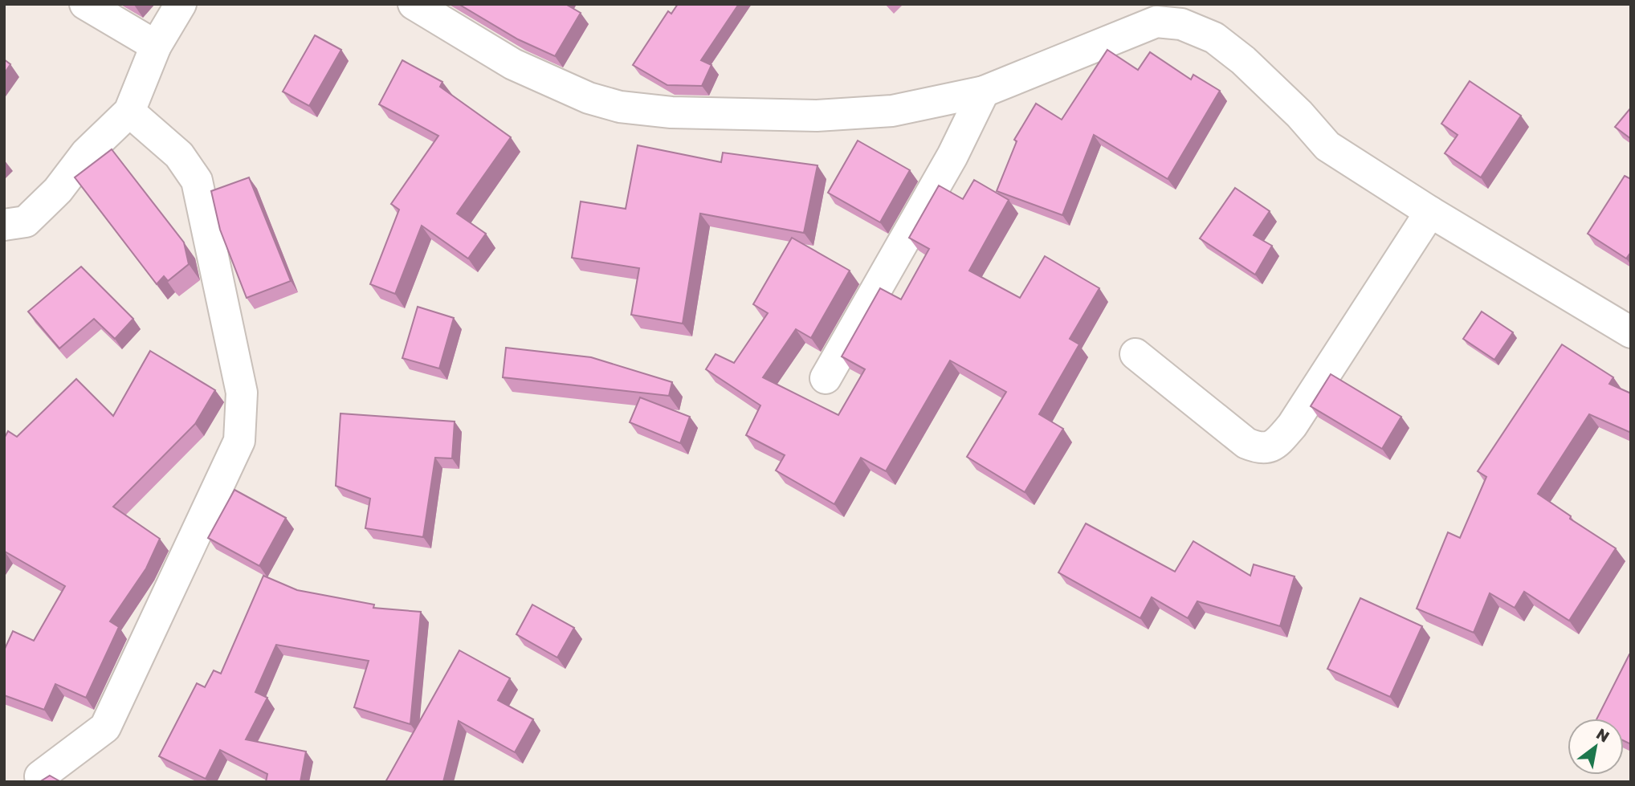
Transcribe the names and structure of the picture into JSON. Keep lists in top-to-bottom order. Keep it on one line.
{"north":"top right"}
